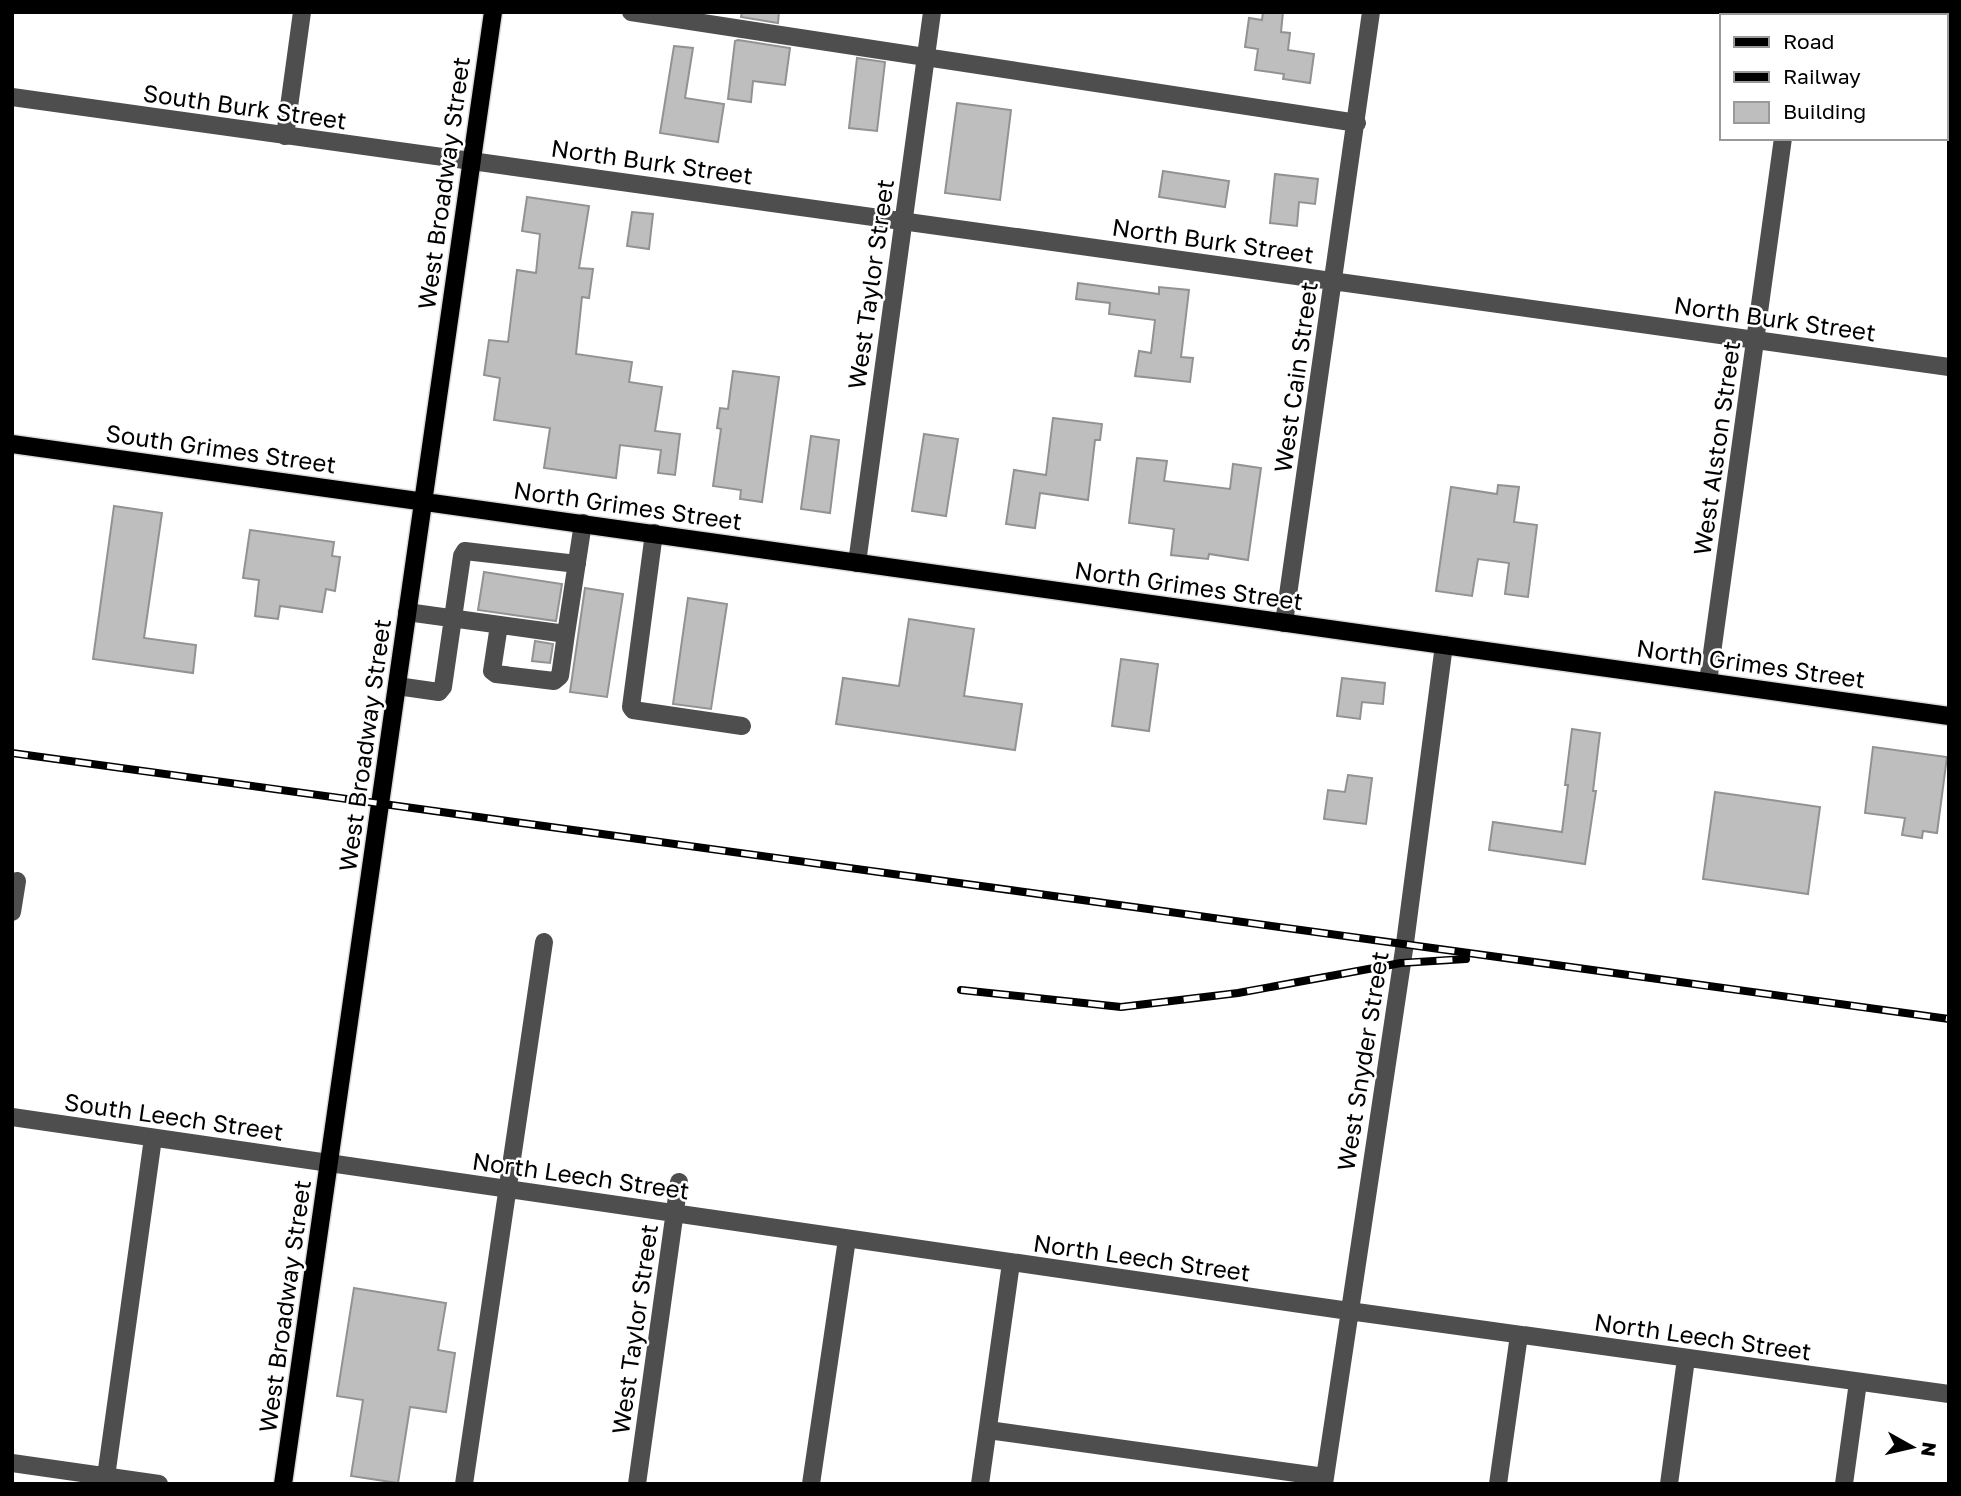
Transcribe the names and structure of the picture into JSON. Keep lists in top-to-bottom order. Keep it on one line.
{"streets":{"main road":["West Broadway Street","South Grimes Street","North Grimes Street"],"street":["South Burk Street","North Burk Street","West Taylor Street","West Cain Street","West Alston Street","West Snyder Street","South Leech Street","North Leech Street"]},"crossings":[["South Burk Street","North Burk Street"],["South Burk Street","West Broadway Street"],["North Burk Street","West Broadway Street"],["North Burk Street","West Taylor Street"],["North Burk Street","West Cain Street"],["North Burk Street","West Alston Street"],["West Broadway Street","South Grimes Street"],["West Broadway Street","North Grimes Street"],["West Broadway Street","South Leech Street"],["West Broadway Street","North Leech Street"],["West Taylor Street","North Grimes Street"],["West Taylor Street","North Leech Street"],["West Cain Street","North Grimes Street"],["South Grimes Street","North Grimes Street"],["West Alston Street","North Grimes Street"],["North Grimes Street","West Snyder Street"],["West Snyder Street","North Leech Street"],["South Leech Street","North Leech Street"]],"legend":["Road","Railway","Building"],"north":"right"}
